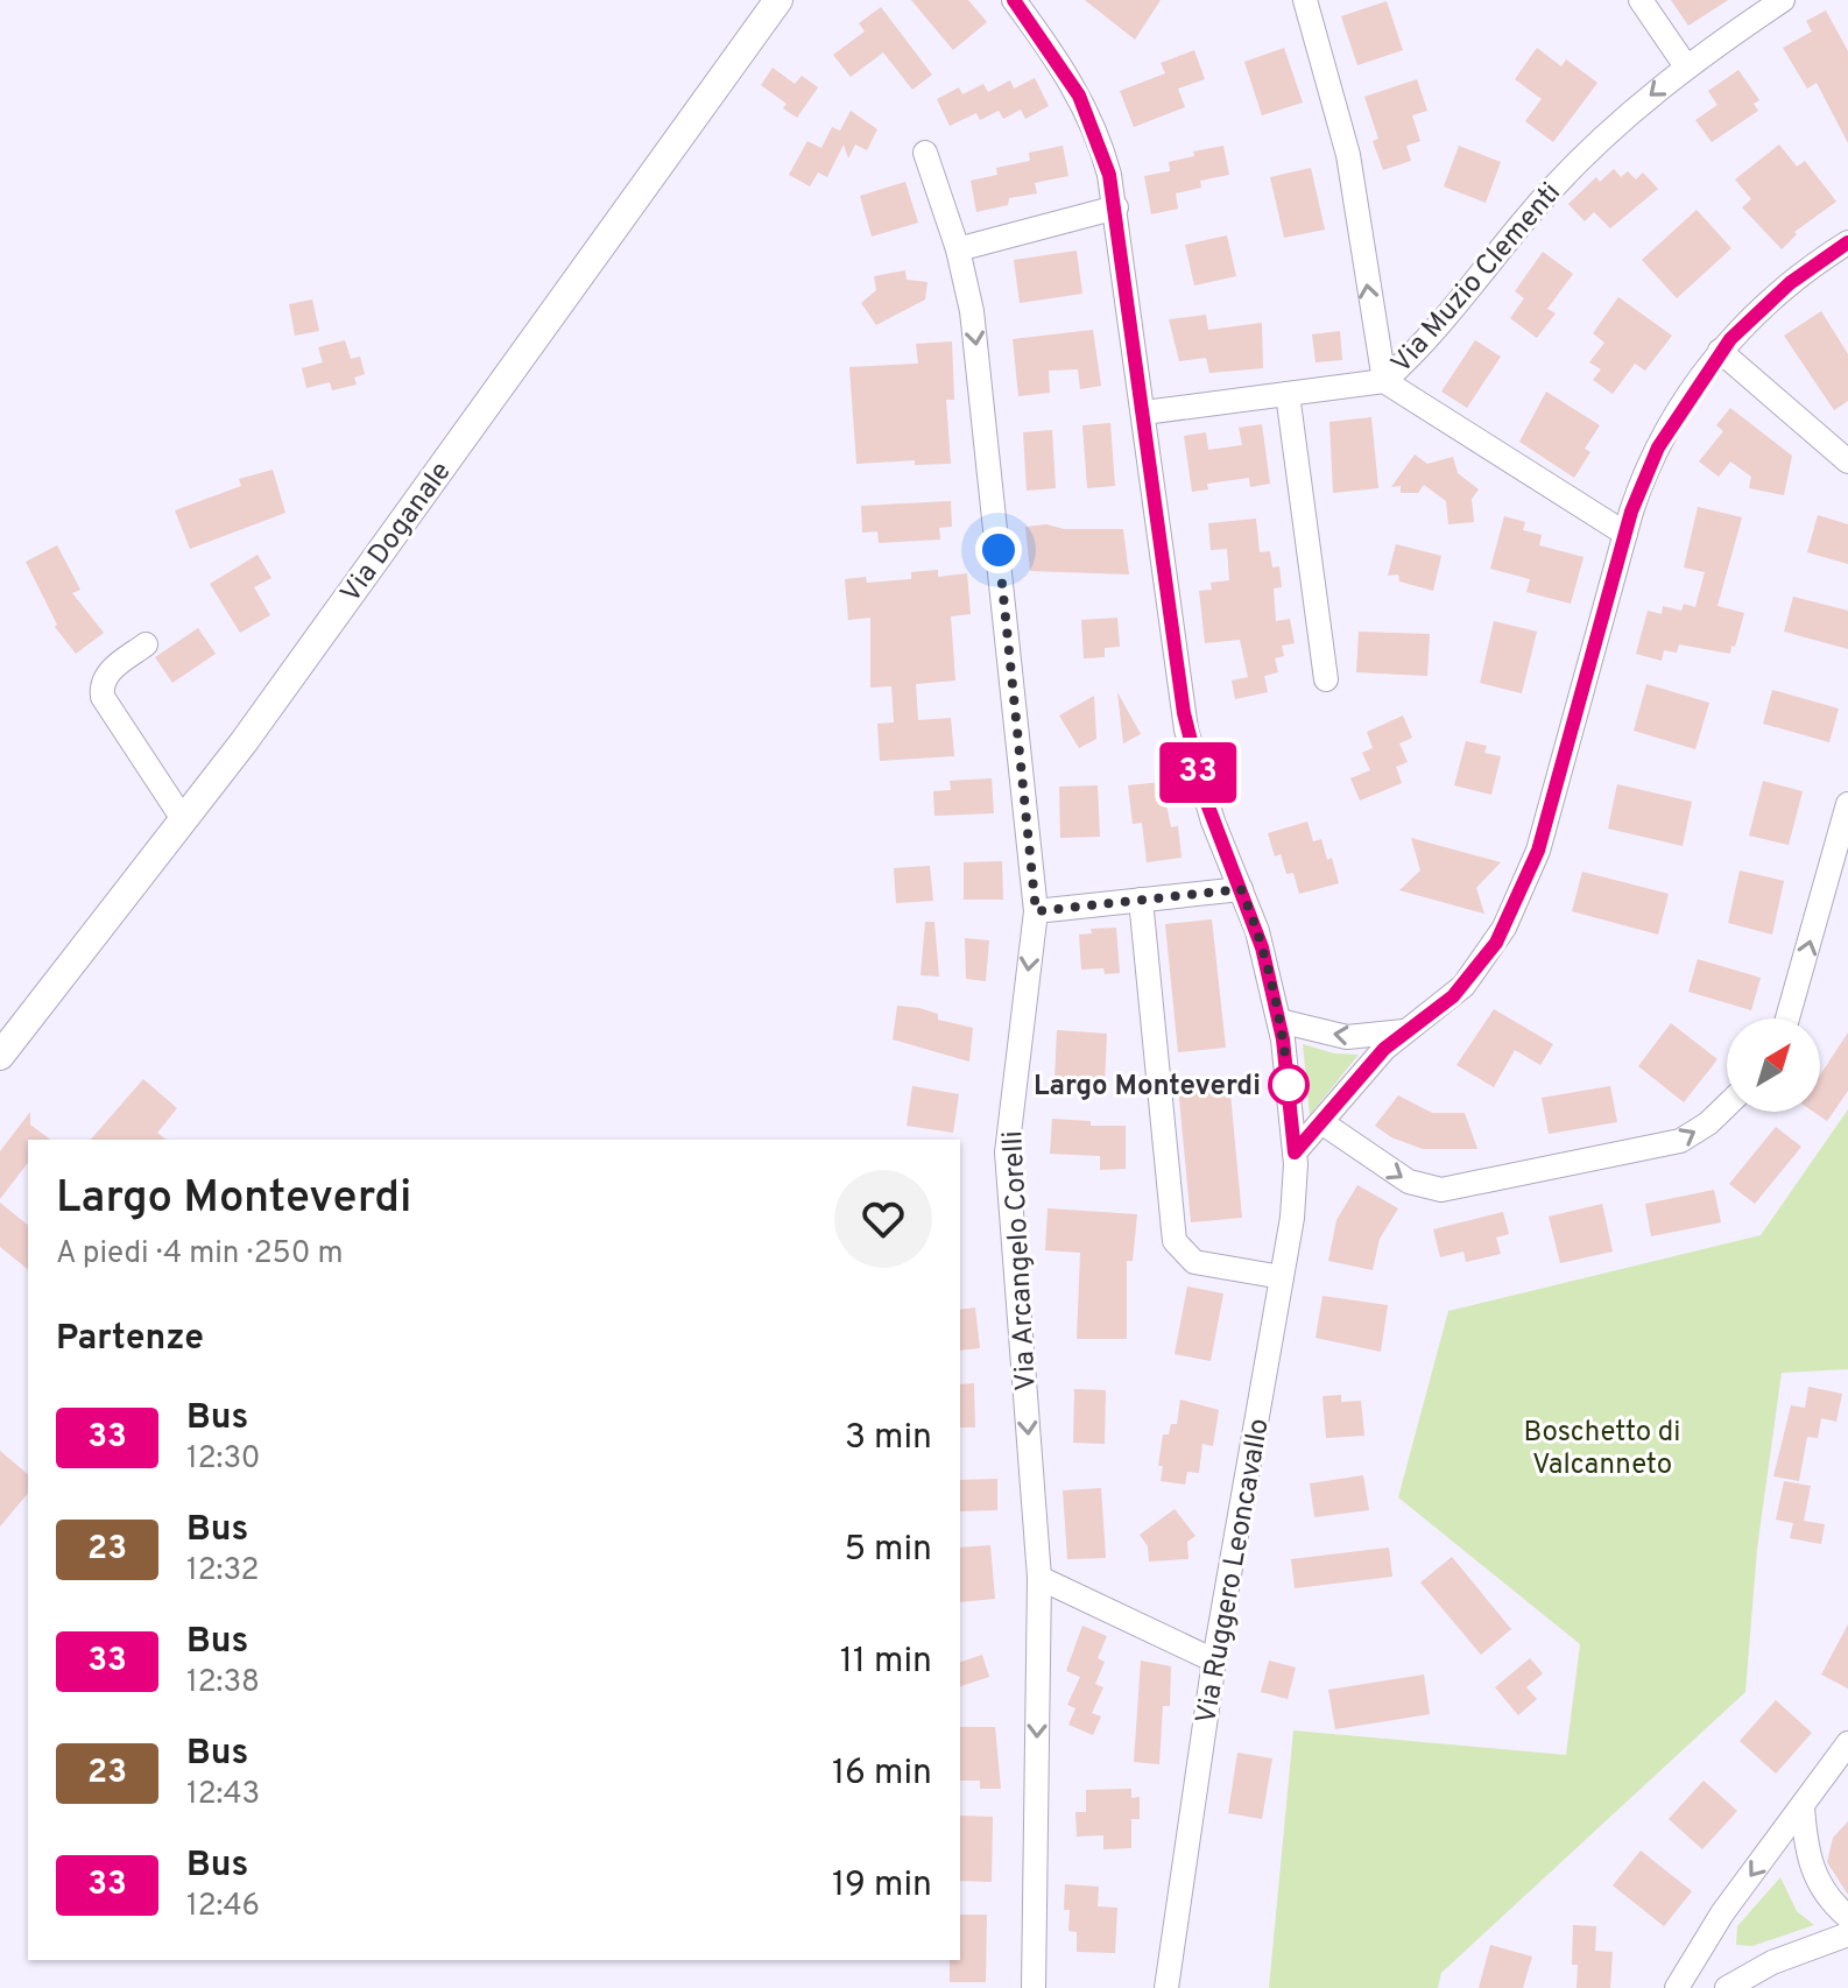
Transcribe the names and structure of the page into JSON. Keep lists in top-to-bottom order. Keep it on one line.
{"streets":{"main road":["Via Doganale"],"street":["Via Muzio Clementi","Via Arcangelo Corelli","Via Ruggero Leoncavallo"]},"one_way":["Via Arcangelo Corelli"],"parks":["Boschetto di Valcanneto"],"places":["Largo Monteverdi"],"lines":["bus line 33"],"north":"top right","page":{"on_map":"33","heading":[["Largo Monteverdi","A piedi · 4 min · 250 m"],"Partenze"],"list":[{"mark":"33","name":"Bus","note":"12:30","value":"3 min"},{"mark":"23","name":"Bus","note":"12:32","value":"5 min"},{"mark":"33","name":"Bus","note":"12:38","value":"11 min"},{"mark":"23","name":"Bus","note":"12:43","value":"16 min"},{"mark":"33","name":"Bus","note":"12:46","value":"19 min"}]}}
